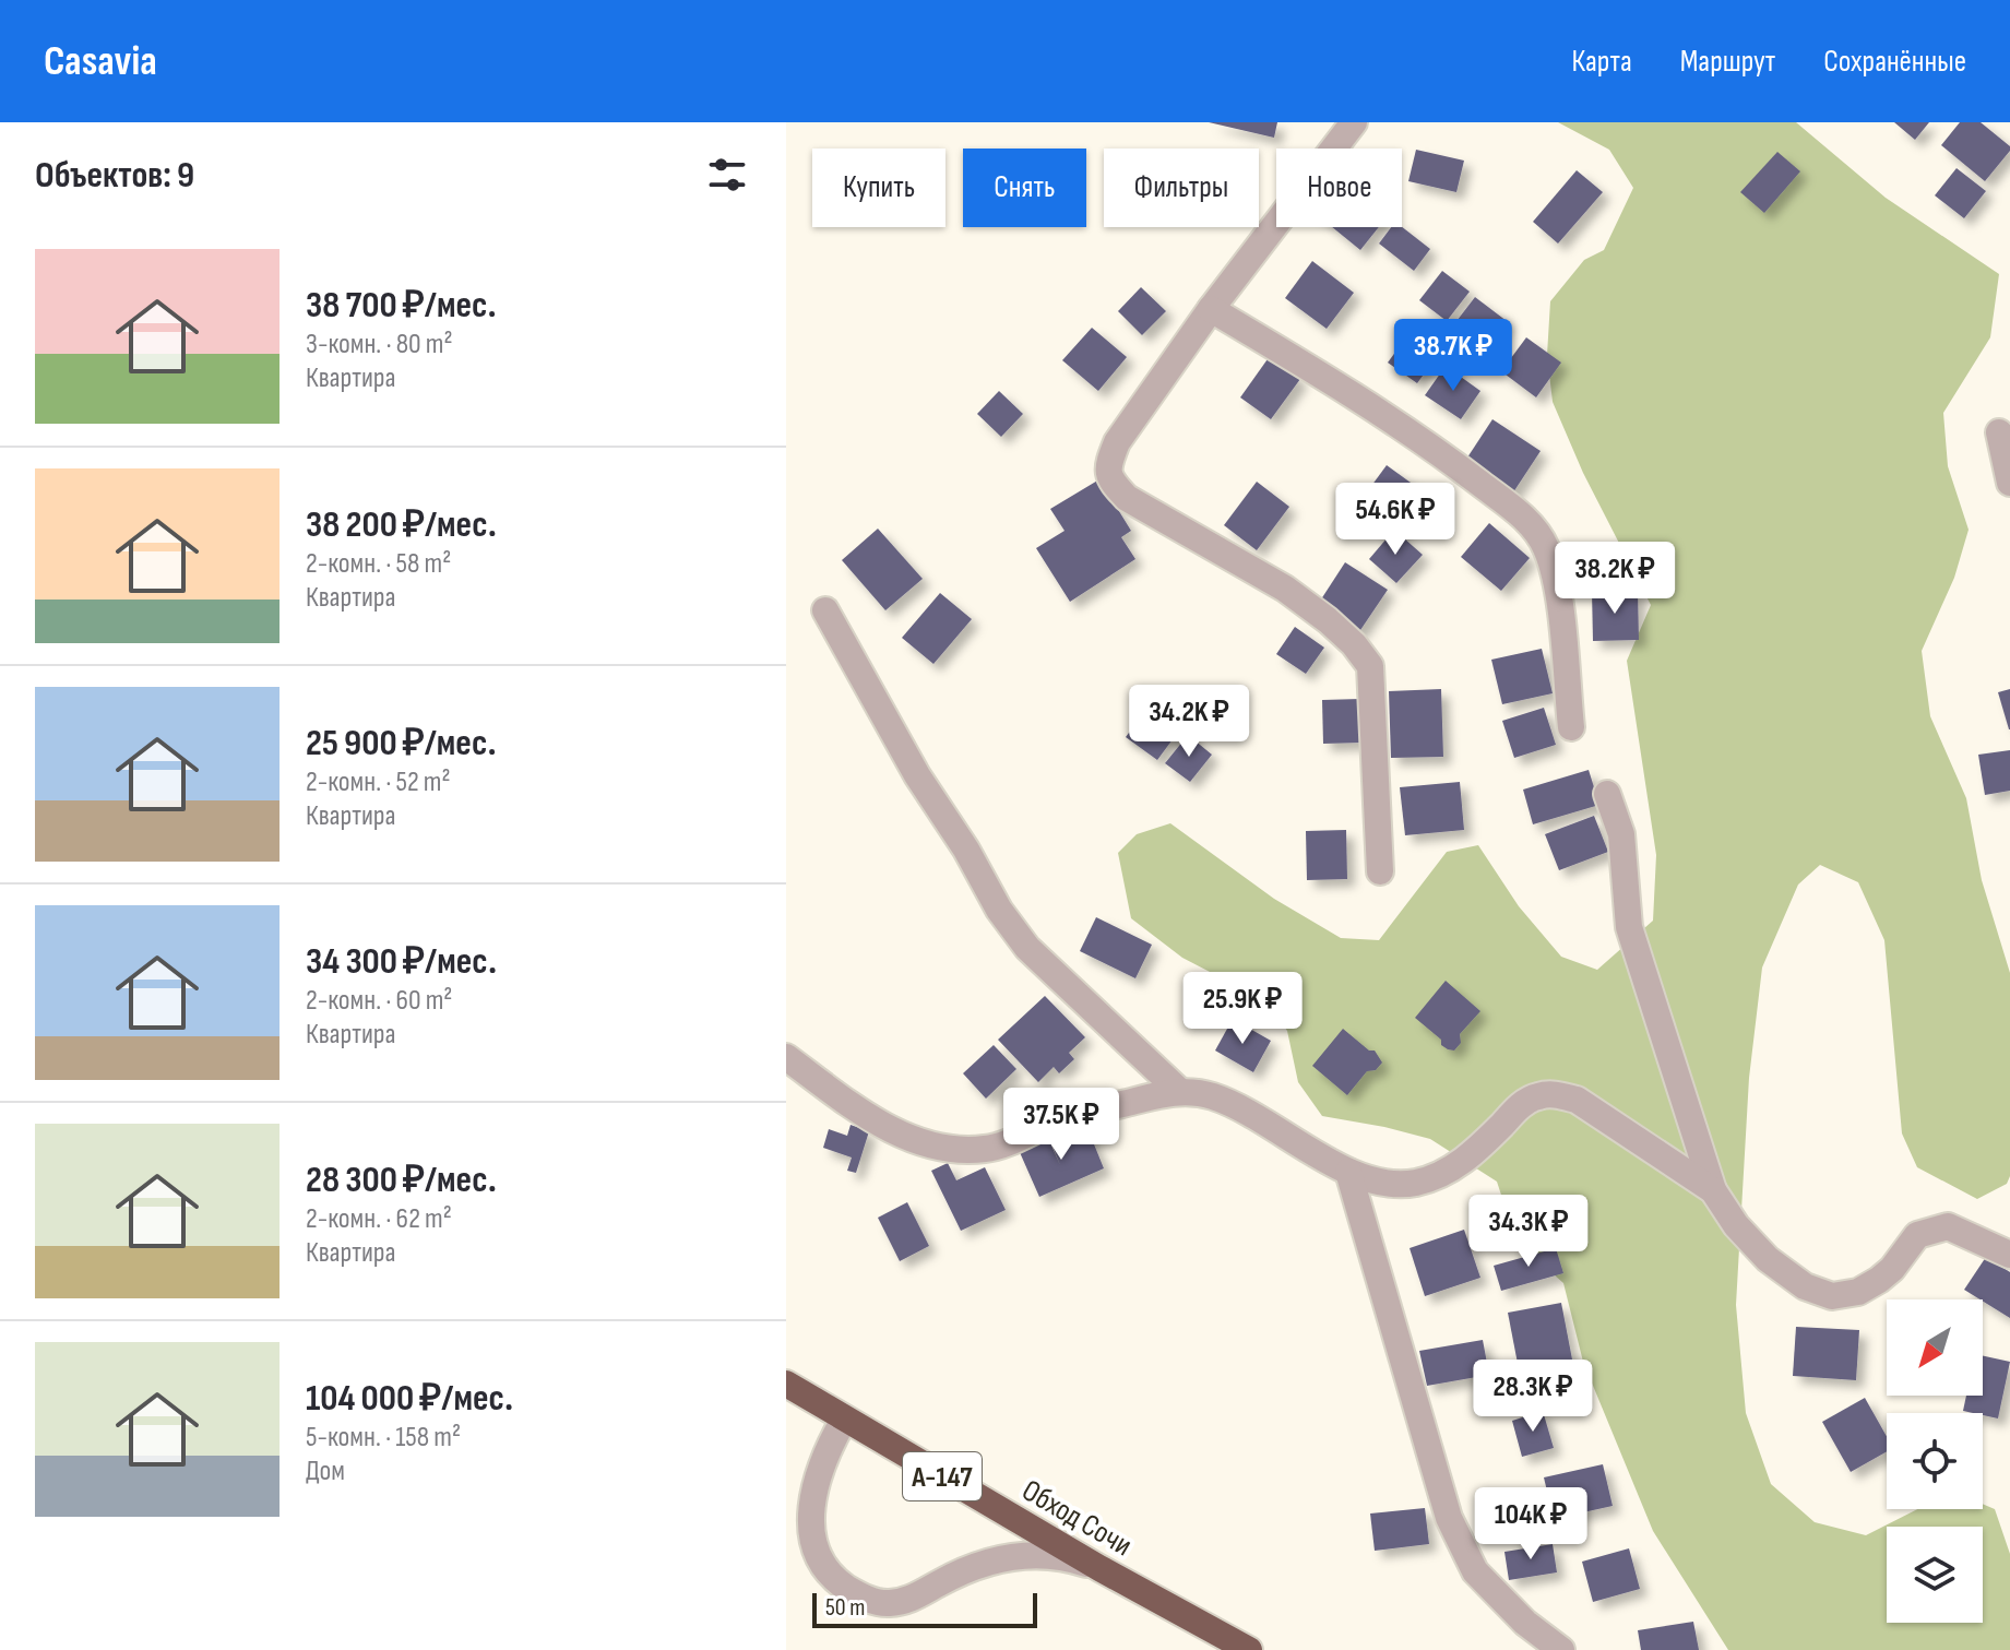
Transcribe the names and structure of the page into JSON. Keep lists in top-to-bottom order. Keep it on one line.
{"streets":{"highway":["А-147","Обход Сочи"]},"scale_bar":"50 m","north":"bottom left","page":{"header":"Casavia","nav":["Карта","Маршрут","Сохранённые"],"heading":"Объектов: 9","chip":["Купить","Снять","Фильтры","Новое"],"list":[{"name":"38 700 ₽/мес.","note":"3-комн. · 80 m² · Квартира"},{"name":"38 200 ₽/мес.","note":"2-комн. · 58 m² · Квартира"},{"name":"25 900 ₽/мес.","note":"2-комн. · 52 m² · Квартира"},{"name":"34 300 ₽/мес.","note":"2-комн. · 60 m² · Квартира"},{"name":"28 300 ₽/мес.","note":"2-комн. · 62 m² · Квартира"},{"name":"104 000 ₽/мес.","note":"5-комн. · 158 m² · Дом"}],"price":["38.7K ₽","54.6K ₽","38.2K ₽","34.2K ₽","25.9K ₽","37.5K ₽","34.3K ₽","28.3K ₽","104K ₽"],"scale":"50 m"}}
